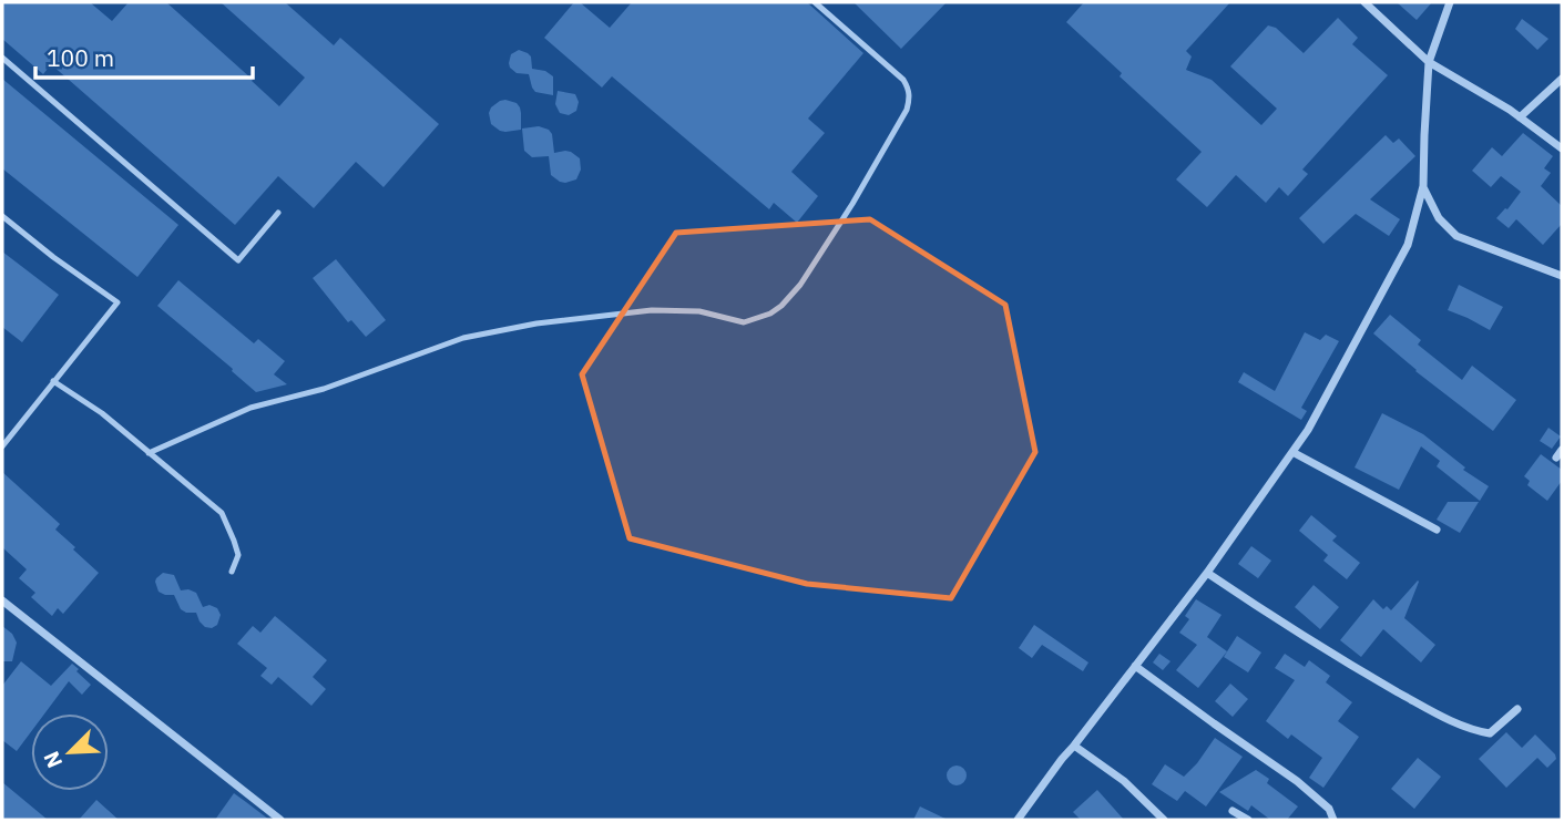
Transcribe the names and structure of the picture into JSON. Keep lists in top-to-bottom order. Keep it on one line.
{"scale_bar":"100 m","north":"bottom left"}
